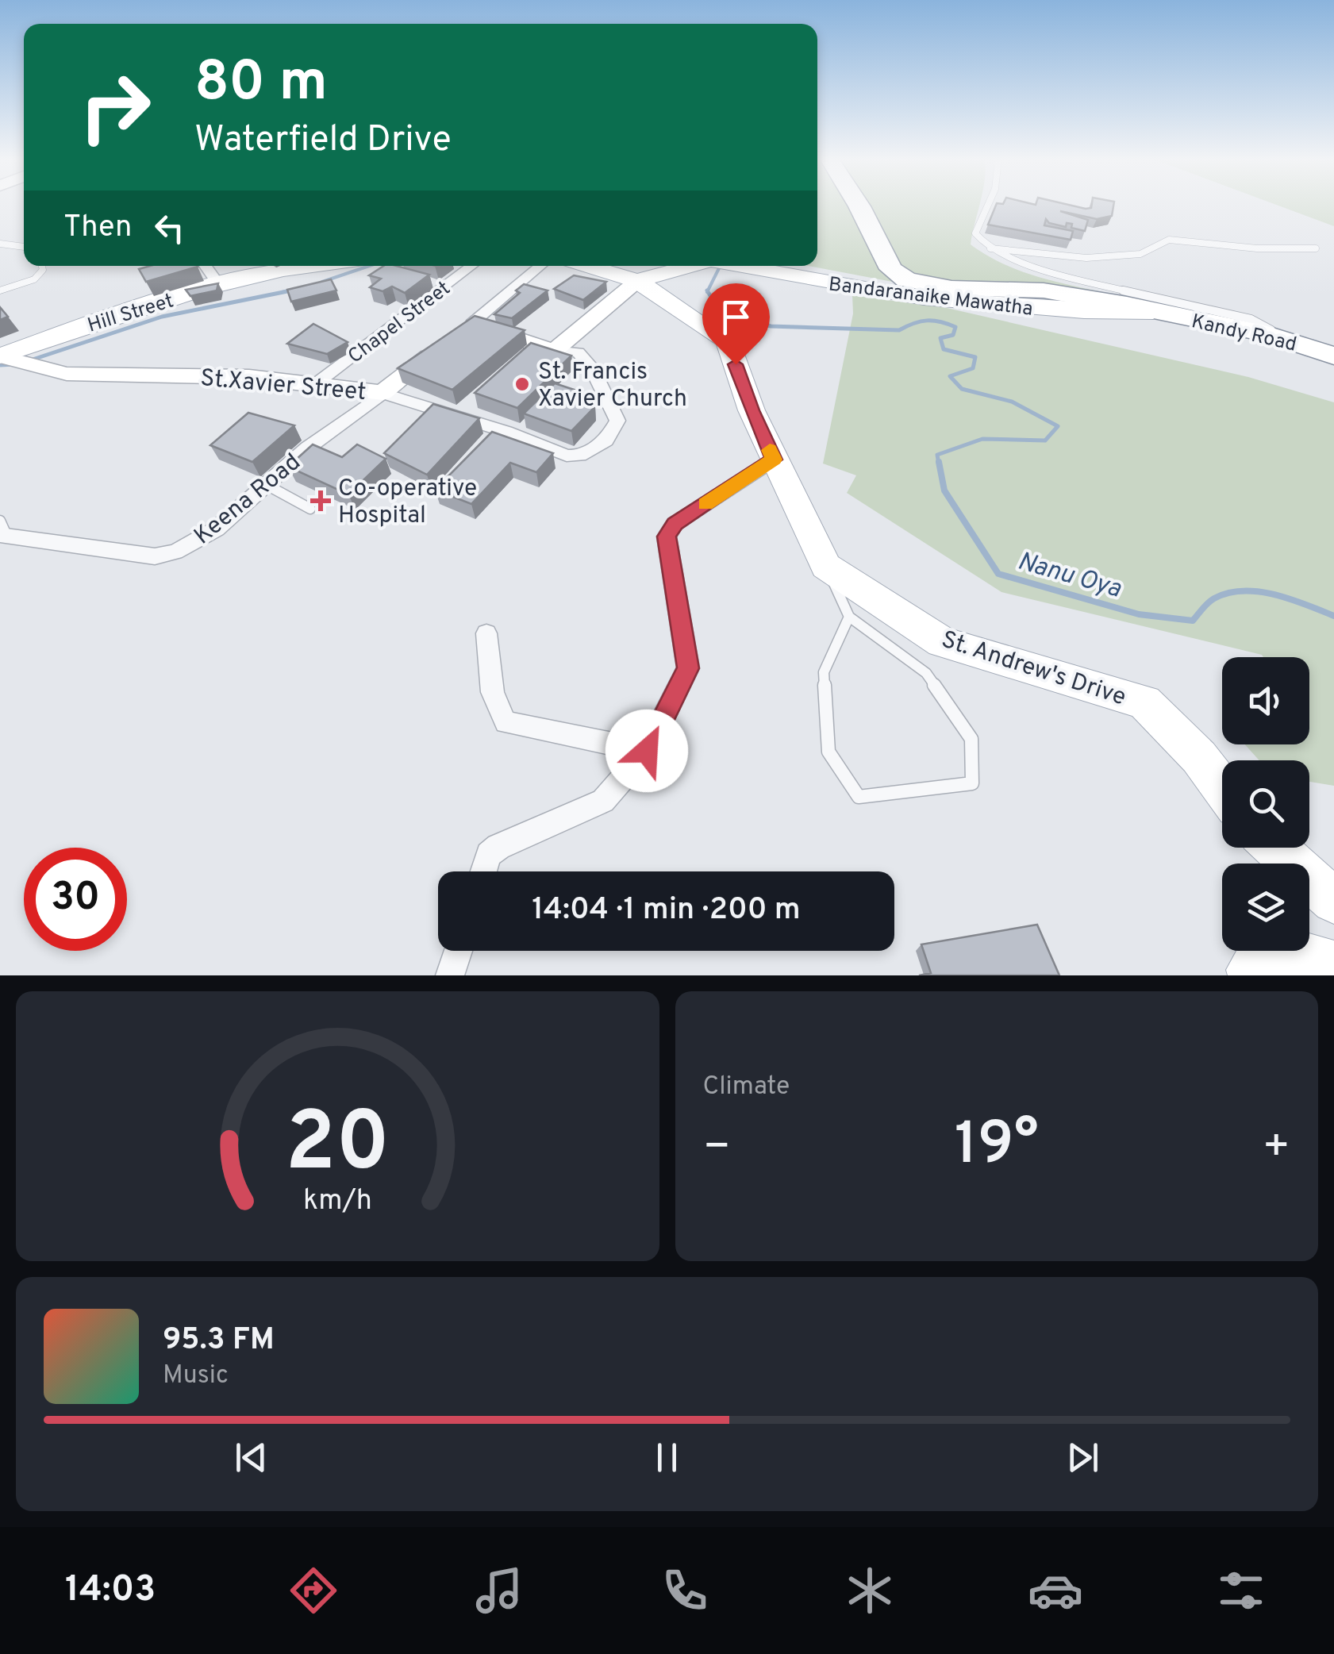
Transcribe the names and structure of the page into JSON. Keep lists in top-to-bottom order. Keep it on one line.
{"streets":{"highway":["Kandy Road"],"main road":["Bandaranaike Mawatha","Hill Street","St. Andrew's Drive"],"street":["Chapel Street","St.Xavier Street","Keena Road"]},"crossings":[["Bandaranaike Mawatha","Kandy Road"],["Hill Street","St.Xavier Street"],["Chapel Street","St.Xavier Street"],["St.Xavier Street","Keena Road"]],"water":["Nanu Oya"],"places":{"other":["St. Francis Xavier Church"],"health":["Co-operative Hospital"]},"page":{"turn":["80 m","Waterfield Drive"],"then":"Then","limit":"30","trip":"14:04 · 1 min · 200 m","tile":"Climate","heat":["−","19°","+"],"song":["95.3 FM","Music"],"tabs":"14:03","gauge":["20","km/h"]}}
